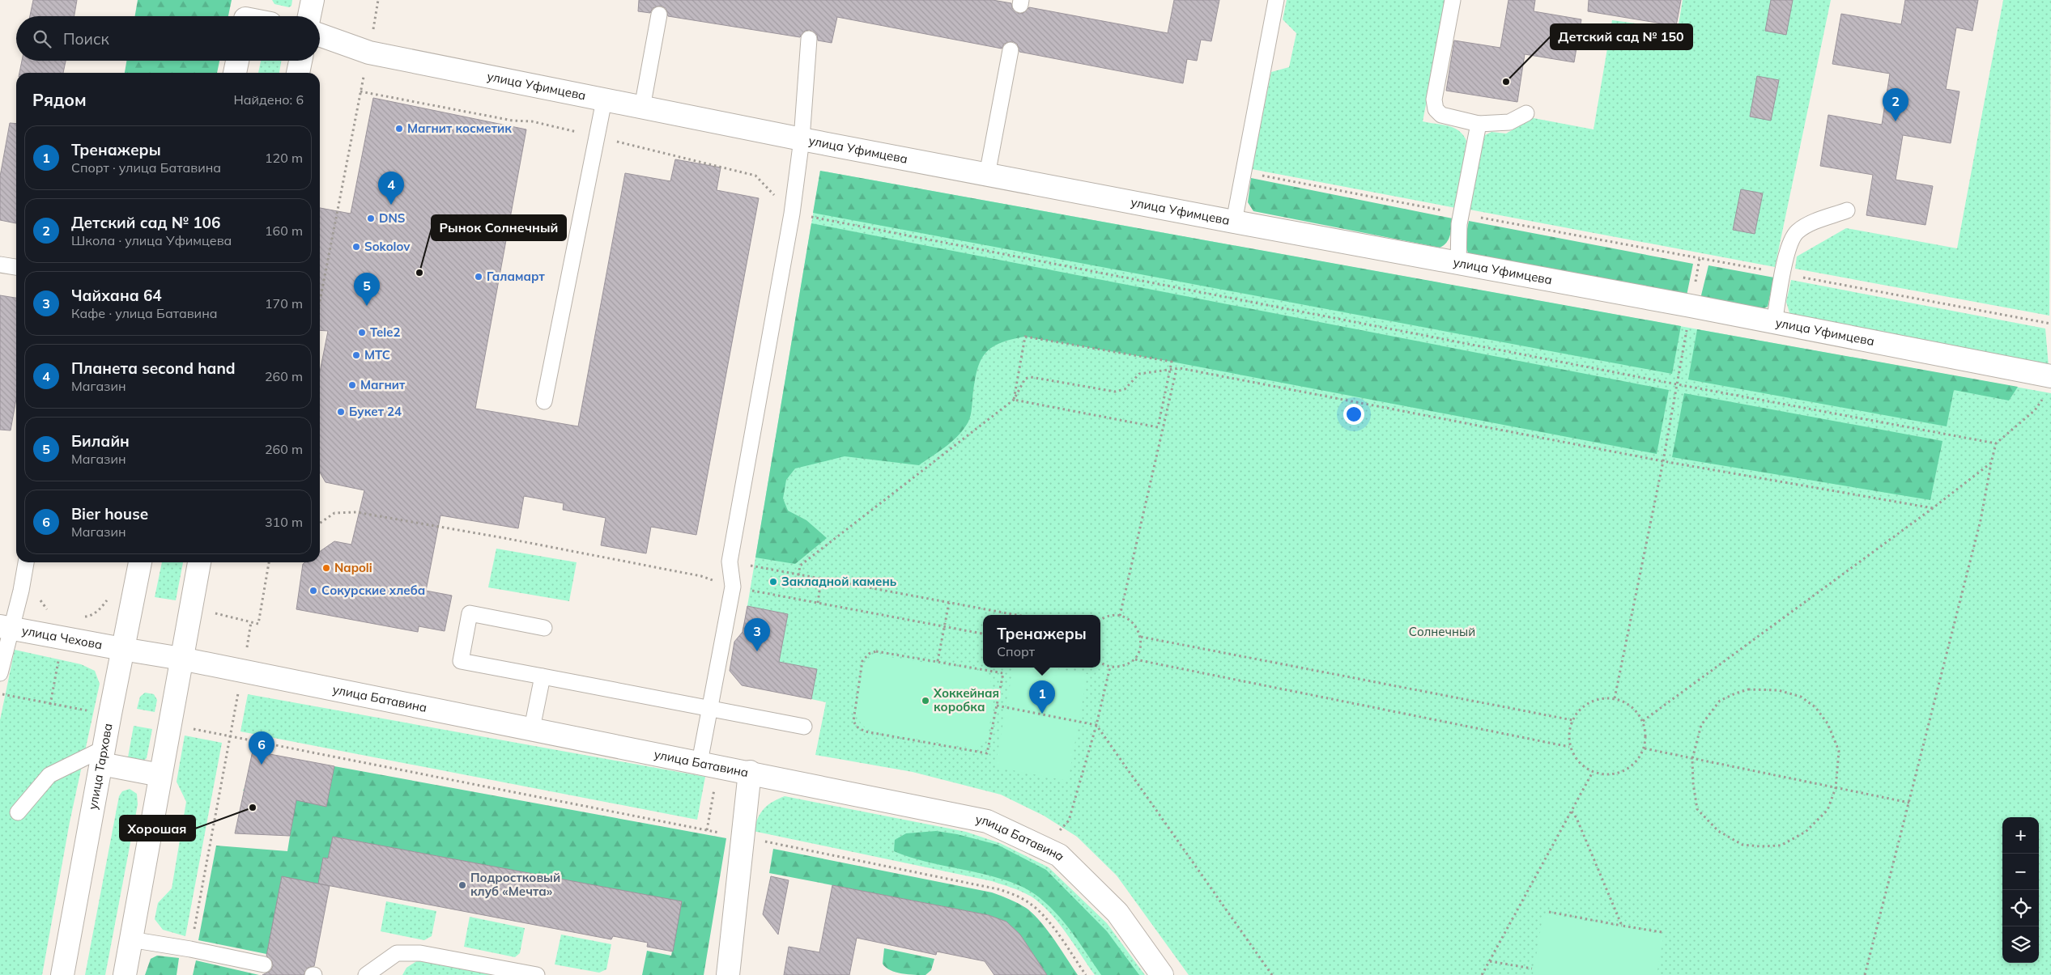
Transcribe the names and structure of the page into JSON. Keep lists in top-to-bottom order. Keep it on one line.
{"streets":{"street":["улица Уфимцева","улица Чехова","улица Батавина","улица Тархова"]},"crossings":[["улица Чехова","улица Батавина"],["улица Чехова","улица Тархова"]],"parks":["Солнечный"],"places":["Детский сад № 150","Магнит косметик","DNS","Sokolov","Рынок Солнечный","Галамарт","Tele2","МТС","Магнит","Букет 24","Napoli","Закладной камень","Сокурские хлеба","Хоккейная коробка","Хорошая","Подростковый клуб «Мечта»"],"page":{"search":"Поиск","heading":["Рядом","Найдено: 6"],"pins":["2","4","5","3","1","6"],"list":[{"mark":"1","name":"Тренажеры","note":"Спорт · улица Батавина","value":"120 m"},{"mark":"2","name":"Детский сад № 106","note":"Школа · улица Уфимцева","value":"160 m"},{"mark":"3","name":"Чайхана 64","note":"Кафе · улица Батавина","value":"170 m"},{"mark":"4","name":"Планета second hand","note":"Магазин","value":"260 m"},{"mark":"5","name":"Билайн","note":"Магазин","value":"260 m"},{"mark":"6","name":"Вier house","note":"Магазин","value":"310 m"}],"popup":["Тренажеры","Спорт"],"map_buttons":["+","−"]}}
